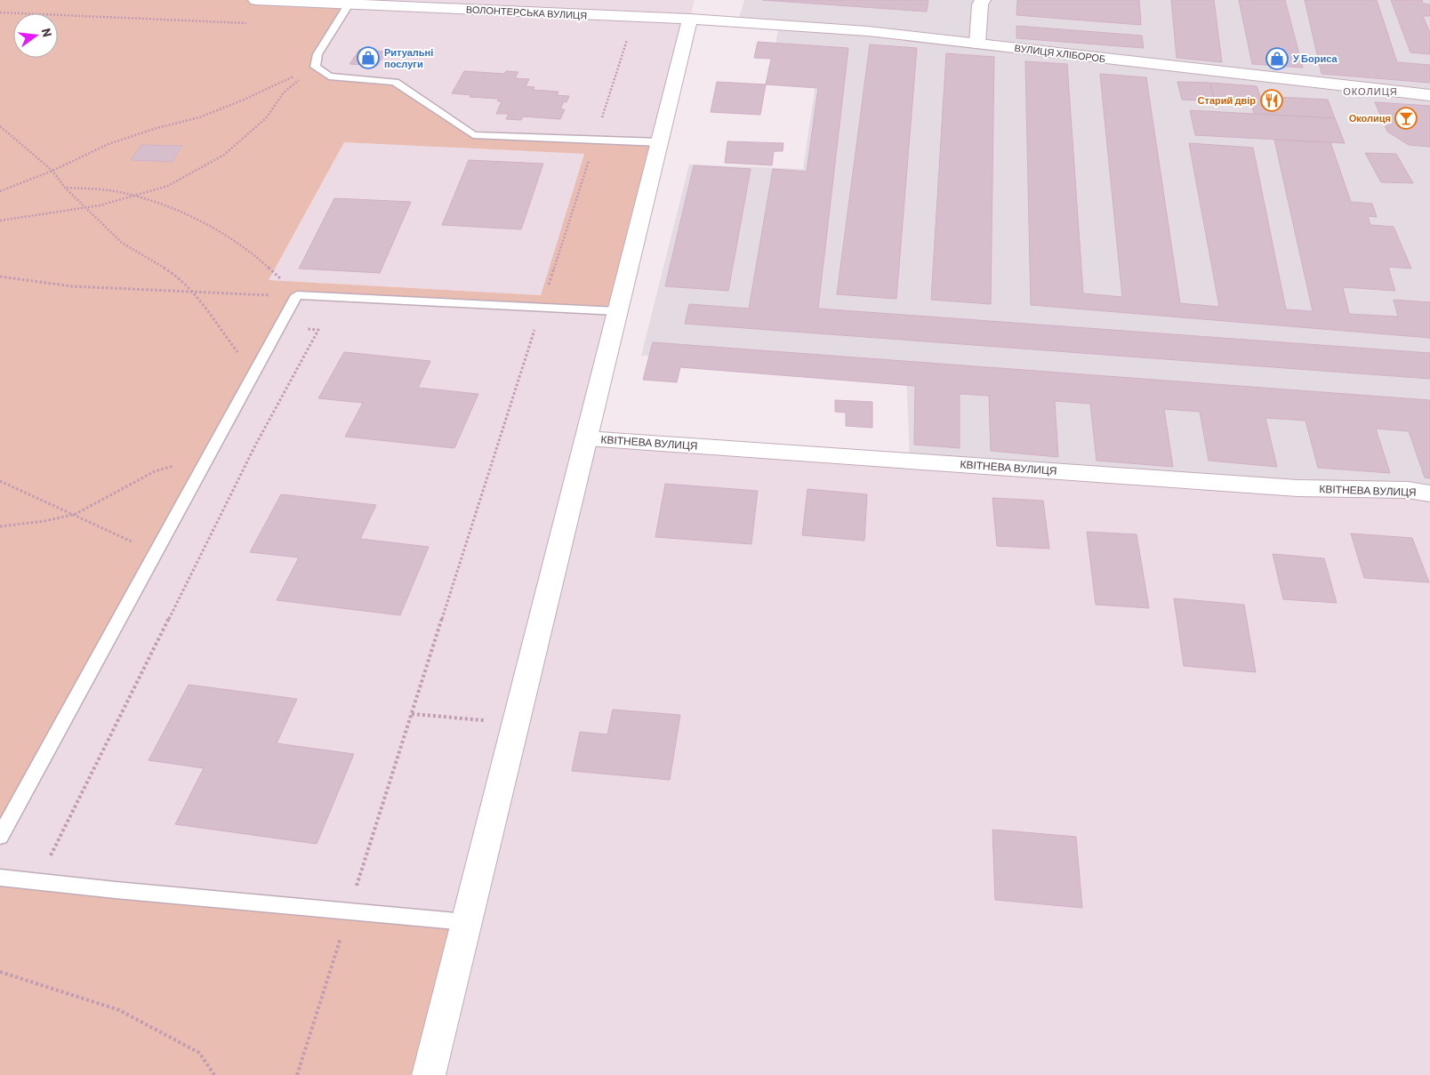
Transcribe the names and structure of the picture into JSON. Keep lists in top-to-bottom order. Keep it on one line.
{"streets":{"street":["ВОЛОНТЕРСЬКА ВУЛИЦЯ","ВУЛИЦЯ ХЛІБОРОБ","КВІТНЕВА ВУЛИЦЯ"]},"crossings":[["ВОЛОНТЕРСЬКА ВУЛИЦЯ","ВУЛИЦЯ ХЛІБОРОБ"]],"districts":["ОКОЛИЦЯ"],"places":{"shop":["Ритуальні послуги","У Бориса"],"restaurant":["Старий двір"],"bar":["Околиця"]},"north":"right"}
